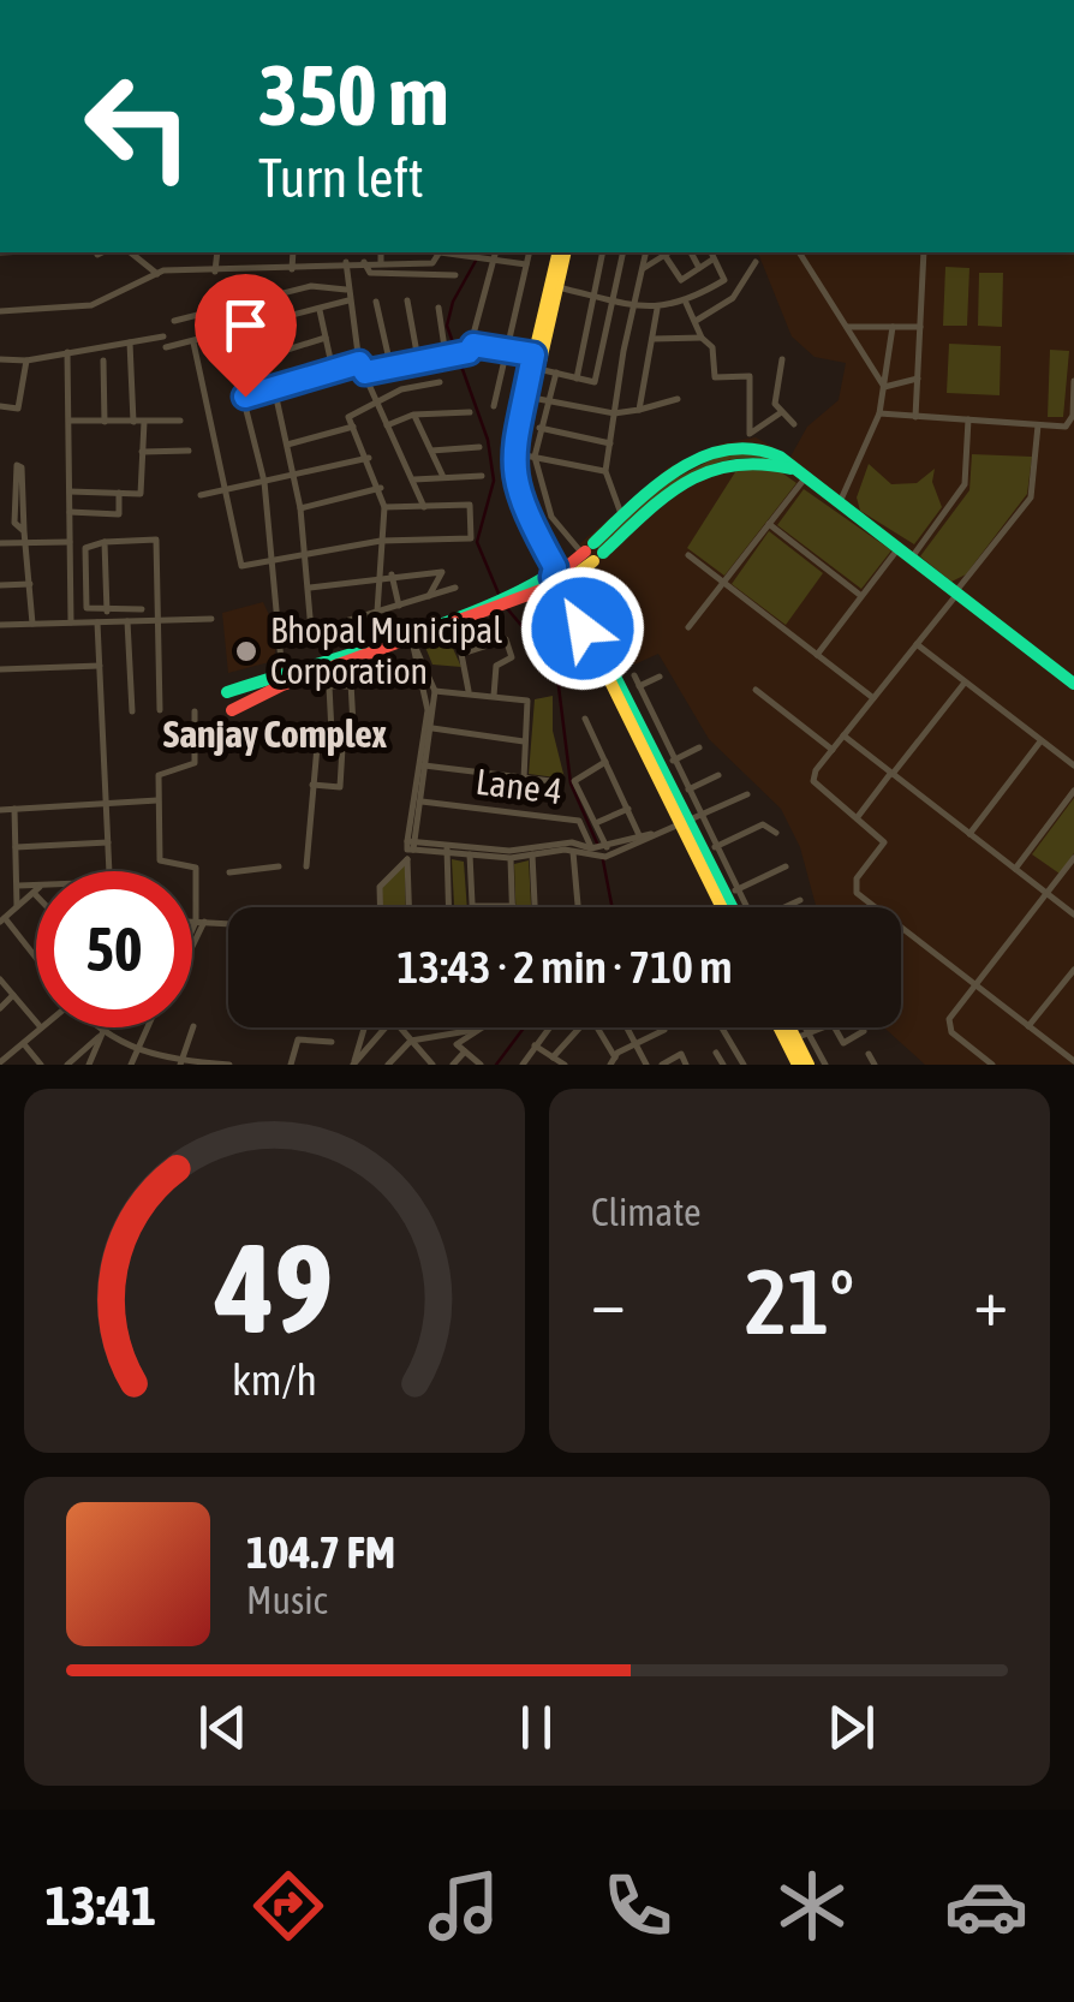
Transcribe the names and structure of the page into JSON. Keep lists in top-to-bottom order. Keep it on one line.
{"streets":{"street":["Lane 4"]},"districts":["Sanjay Complex"],"places":["Bhopal Municipal Corporation"],"page":{"turn":["350 m","Turn left"],"limit":"50","trip":"13:43 · 2 min · 710 m","tile":"Climate","heat":["−","21°","+"],"song":["104.7 FM","Music"],"tabs":"13:41","gauge":["49","km/h"]}}
